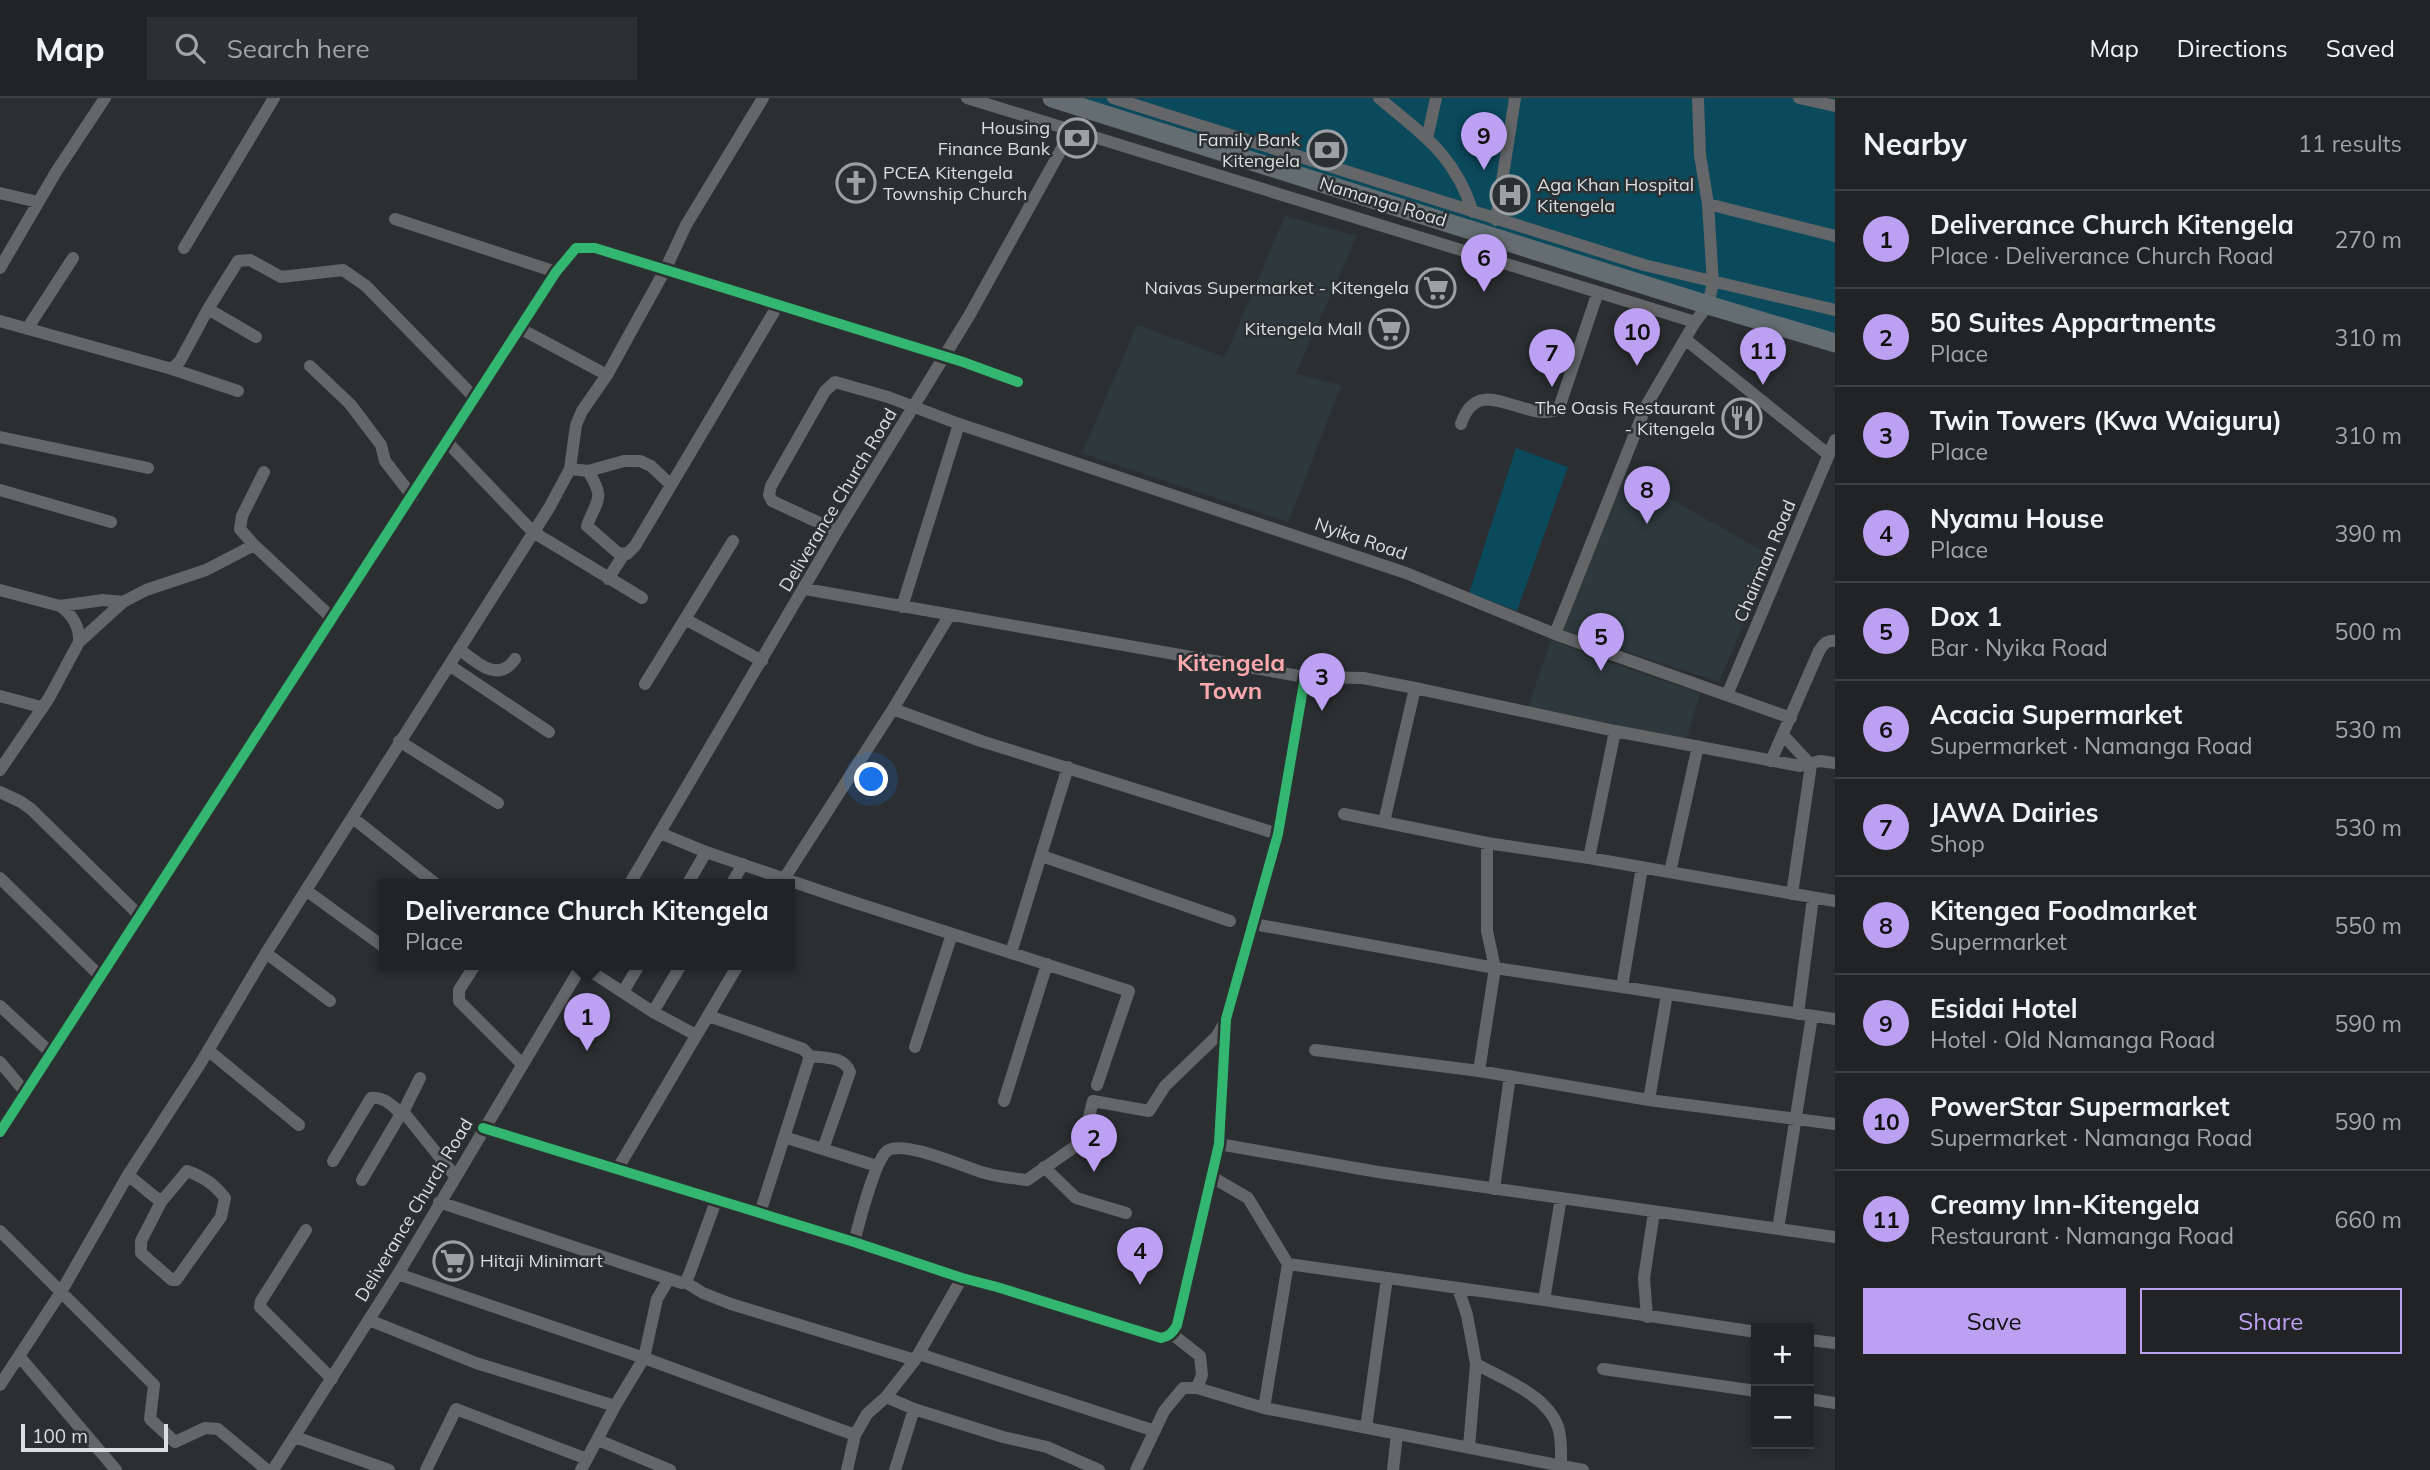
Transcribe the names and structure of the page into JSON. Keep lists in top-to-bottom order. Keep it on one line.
{"streets":{"highway":["Namanga Road"],"street":["Deliverance Church Road","Nyika Road","Chairman Road"]},"crossings":[["Deliverance Church Road","Nyika Road"],["Nyika Road","Chairman Road"]],"districts":["Kitengela Town"],"places":{"bank":["Housing Finance Bank","Family Bank Kitengela"],"church":["PCEA Kitengela Township Church"],"hospital":["Aga Khan Hospital Kitengela"],"supermarket":["Naivas Supermarket - Kitengela","Kitengela Mall","Hitaji Minimart"],"restaurant":["The Oasis Restaurant - Kitengela"]},"scale_bar":"100 m","page":{"header":"Map","search":"Search here","nav":["Map","Directions","Saved"],"heading":["Nearby","11 results"],"pins":["9","6","10","11","7","8","5","3","1","2","4"],"list":[{"mark":"1","name":"Deliverance Church Kitengela","note":"Place · Deliverance Church Road","value":"270 m"},{"mark":"2","name":"50 Suites Appartments","note":"Place","value":"310 m"},{"mark":"3","name":"Twin Towers (Kwa Waiguru)","note":"Place","value":"310 m"},{"mark":"4","name":"Nyamu House","note":"Place","value":"390 m"},{"mark":"5","name":"Dox 1","note":"Bar · Nyika Road","value":"500 m"},{"mark":"6","name":"Acacia Supermarket","note":"Supermarket · Namanga Road","value":"530 m"},{"mark":"7","name":"JAWA Dairies","note":"Shop","value":"530 m"},{"mark":"8","name":"Kitengea Foodmarket","note":"Supermarket","value":"550 m"},{"mark":"9","name":"Esidai Hotel","note":"Hotel · Old Namanga Road","value":"590 m"},{"mark":"10","name":"PowerStar Supermarket","note":"Supermarket · Namanga Road","value":"590 m"},{"mark":"11","name":"Creamy Inn-Kitengela","note":"Restaurant · Namanga Road","value":"660 m"}],"popup":["Deliverance Church Kitengela","Place"],"buttons":["Save","Share"],"map_buttons":["+","−"],"scale":"100 m"}}
